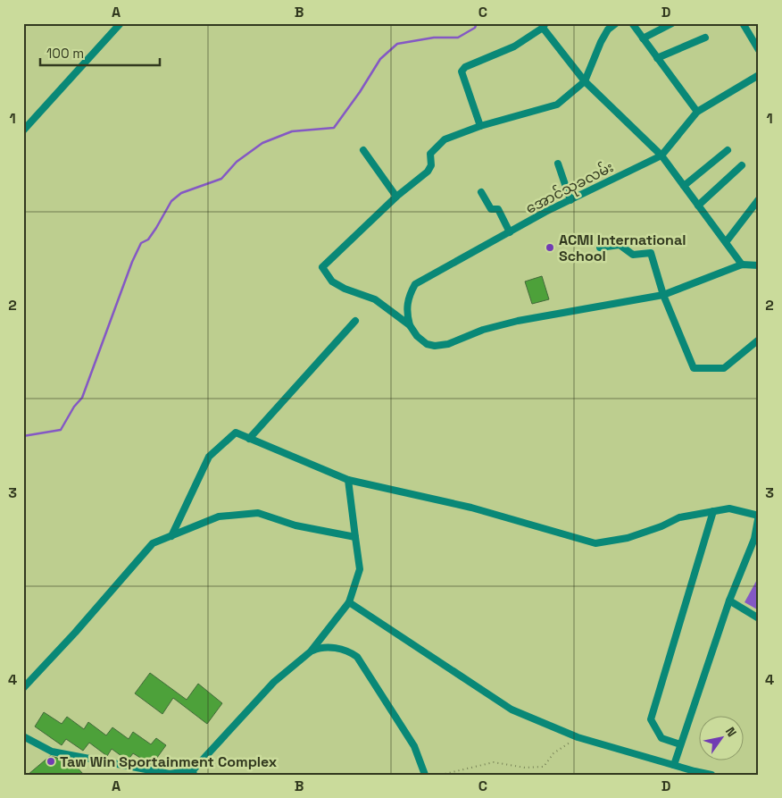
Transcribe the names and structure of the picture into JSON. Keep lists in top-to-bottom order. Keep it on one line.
{"streets":{"street":["အောင်သုခလမ်း"]},"places":["ACMI International School","Taw Win Sportainment Complex"],"scale_bar":"100 m","north":"top right","grid":{"columns":["A","B","C","D"],"rows":["1","2","3","4"]}}
